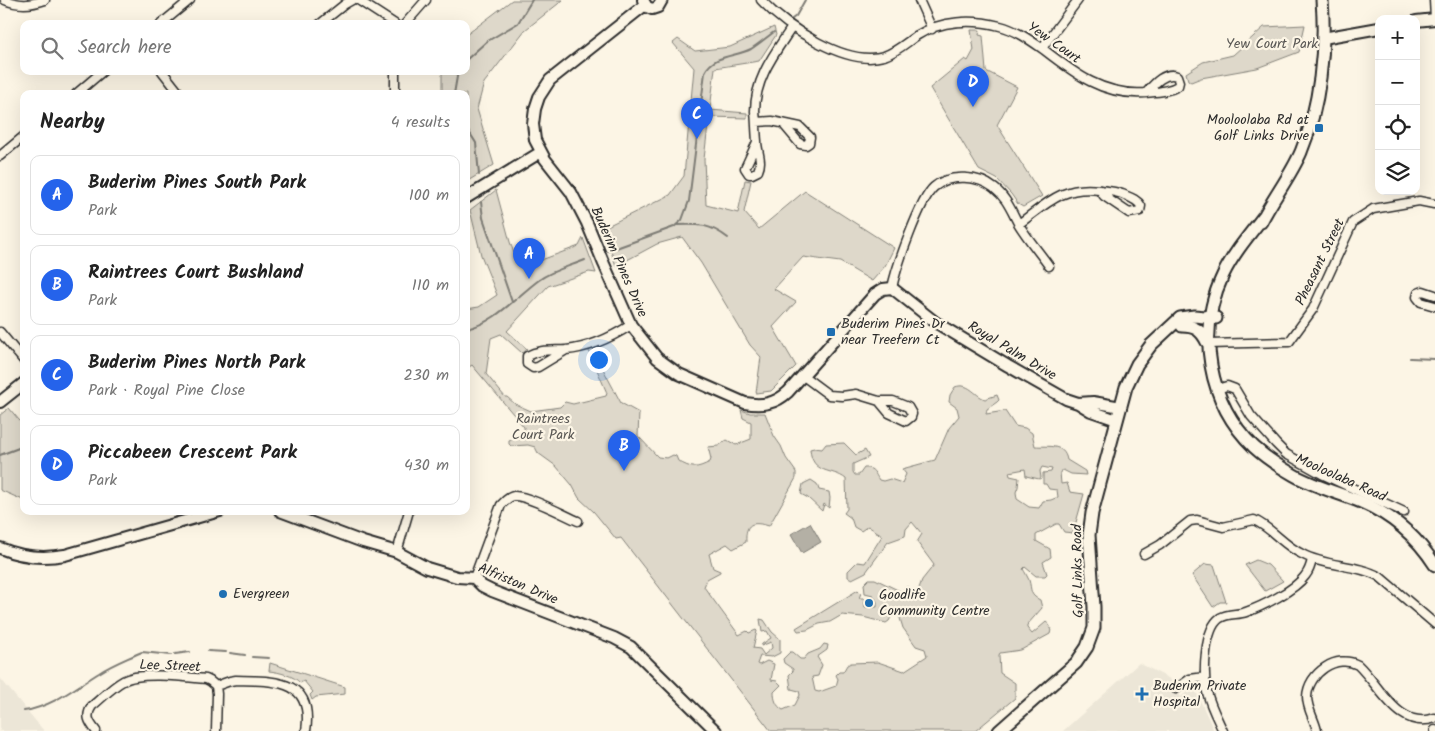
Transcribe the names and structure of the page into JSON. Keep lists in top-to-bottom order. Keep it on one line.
{"streets":{"main road":["Mooloolaba Road","Golf Links Road"],"street":["Yew Court","Buderim Pines Drive","Pheasant Street","Royal Palm Drive","Alfriston Drive","Lee Street"]},"crossings":[["Buderim Pines Drive","Royal Palm Drive"],["Pheasant Street","Mooloolaba Road"],["Royal Palm Drive","Golf Links Road"],["Mooloolaba Road","Golf Links Road"]],"parks":["Yew Court Park","Raintrees Court Park"],"places":{"transit":["Mooloolaba Rd at Golf Links Drive","Buderim Pines Dr near Treefern Ct"],"other":["Evergreen","Goodlife Community Centre"],"health":["Buderim Private Hospital"]},"page":{"map_buttons":["+","−"],"search":"Search here","pins":["D","C","A","B"],"heading":["Nearby","4 results"],"list":[{"mark":"A","name":"Buderim Pines South Park","note":"Park","value":"100 m"},{"mark":"B","name":"Raintrees Court Bushland","note":"Park","value":"110 m"},{"mark":"C","name":"Buderim Pines North Park","note":"Park · Royal Pine Close","value":"230 m"},{"mark":"D","name":"Piccabeen Crescent Park","note":"Park","value":"430 m"}]}}
